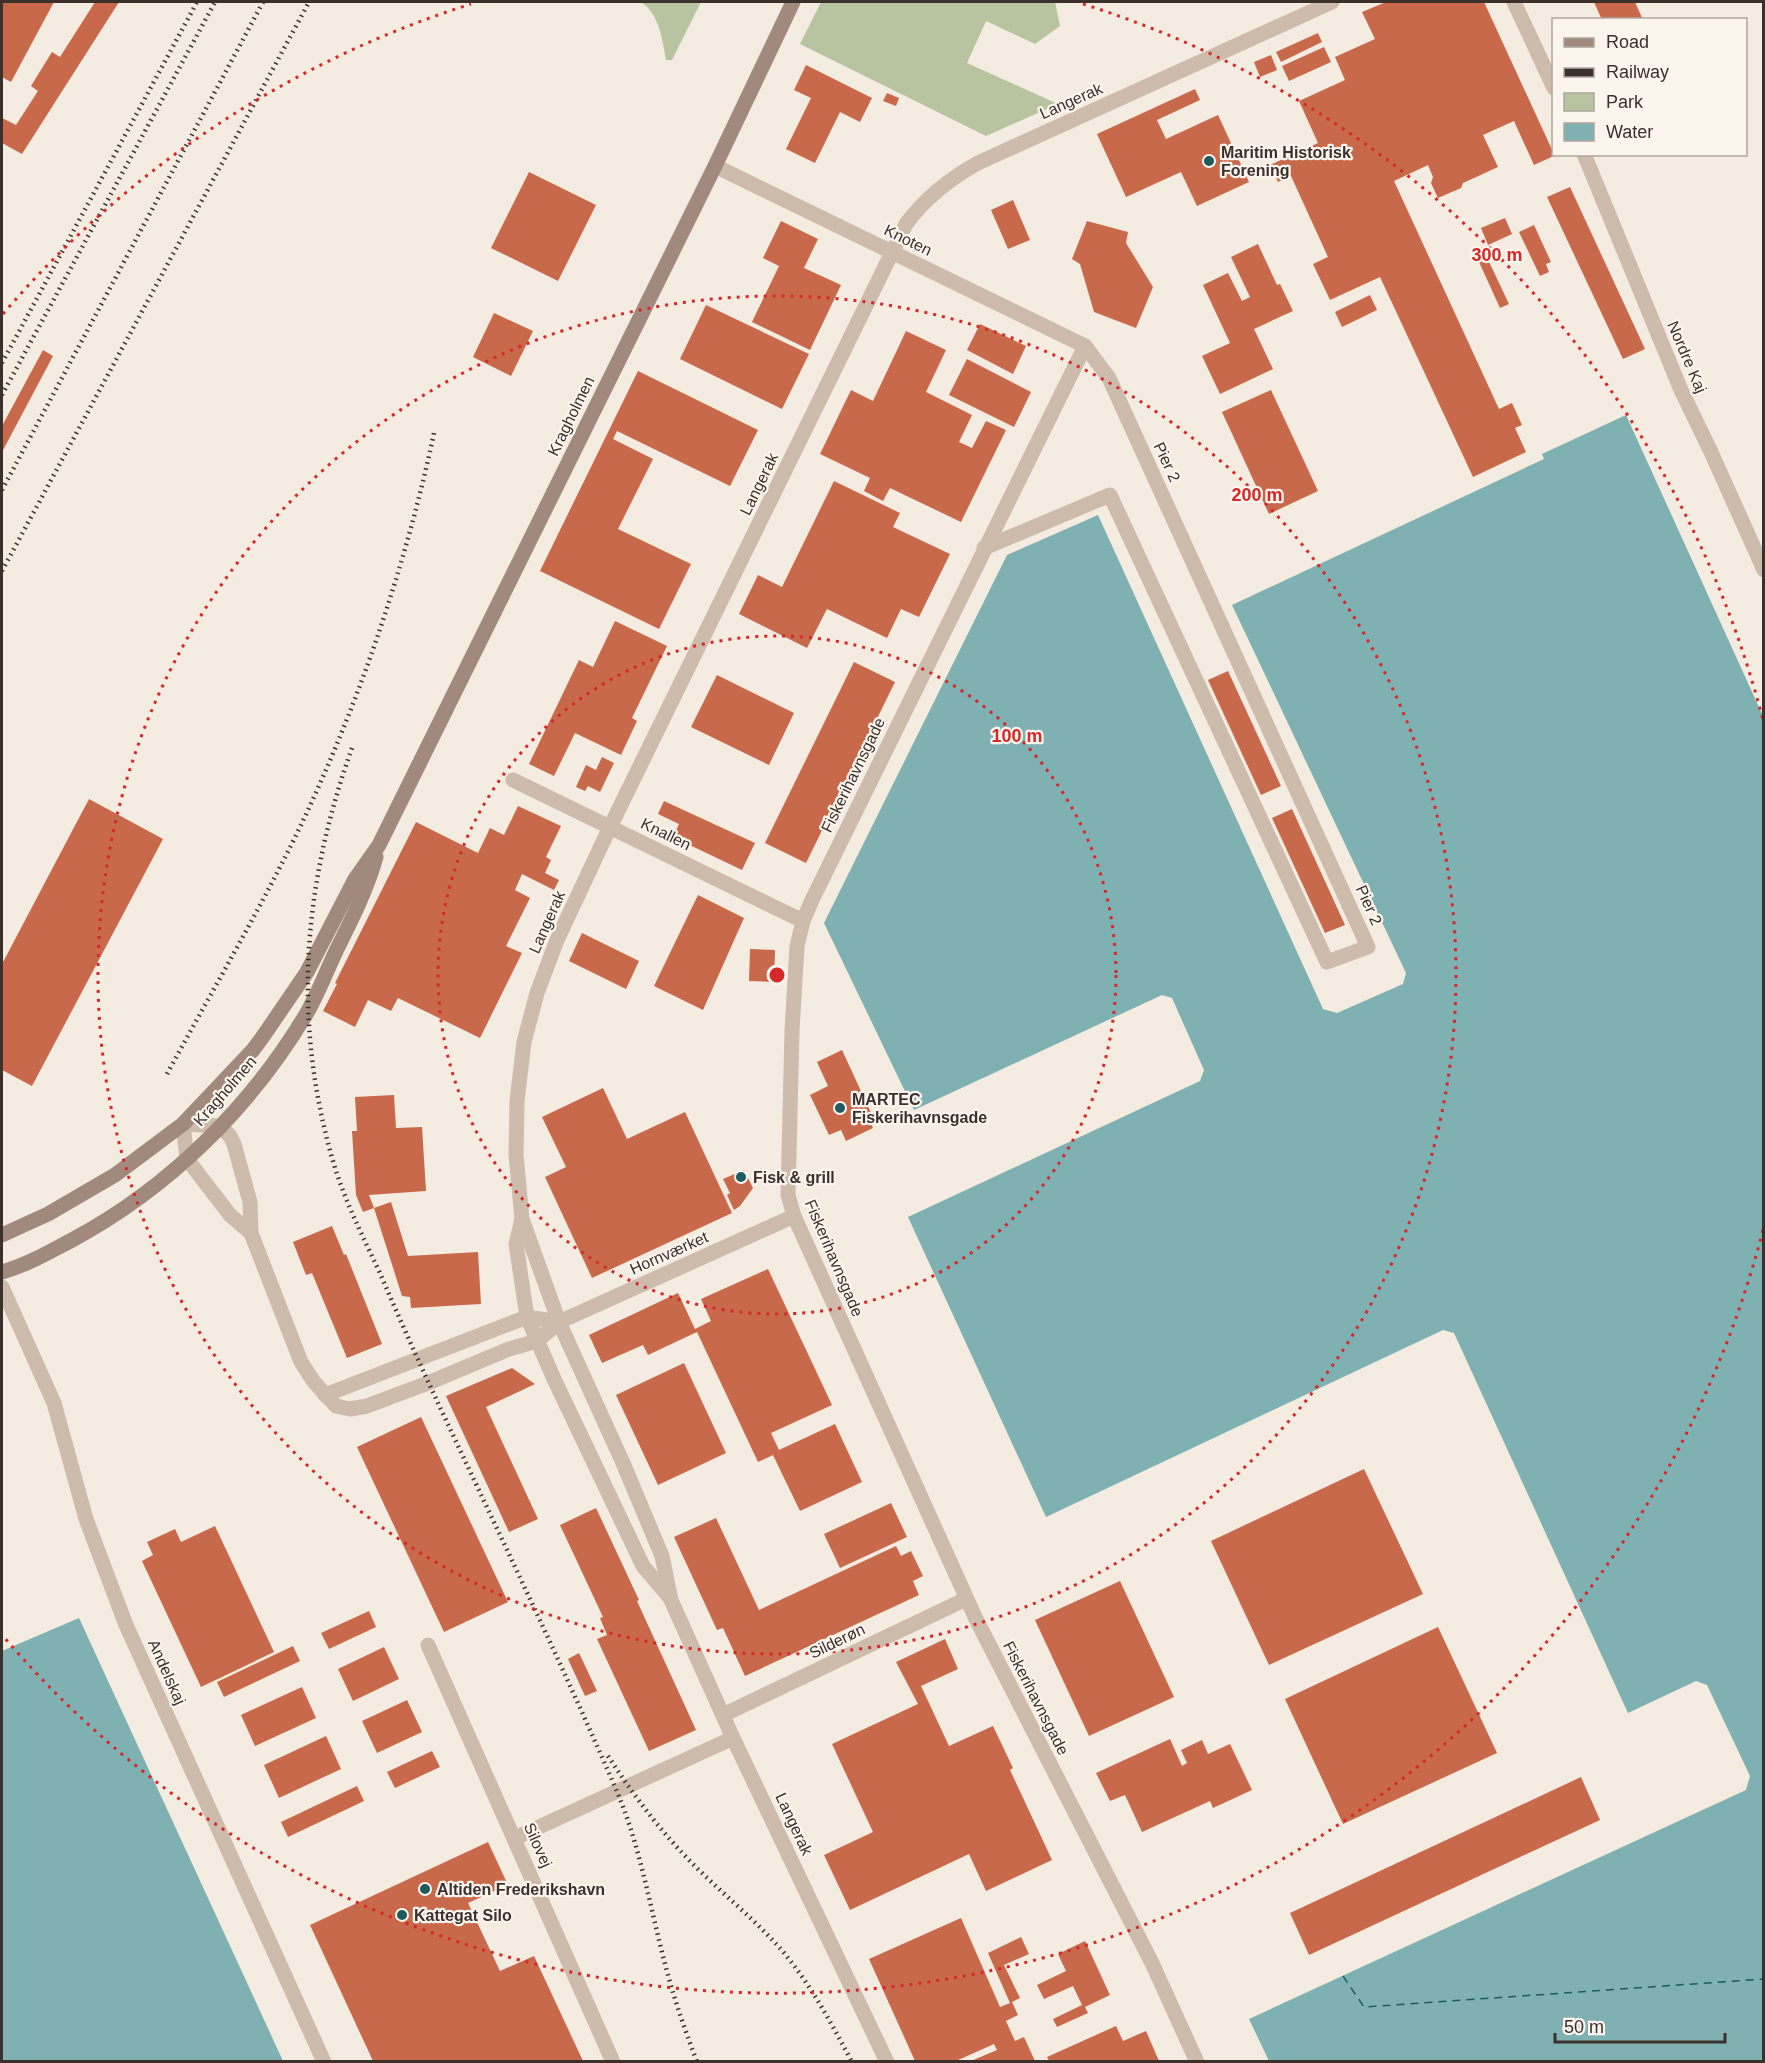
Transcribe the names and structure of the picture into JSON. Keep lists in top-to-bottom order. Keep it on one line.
{"streets":{"street":["Langerak","Knoten","Nordre Kaj","Kragholmen","Pier 2","Fiskerihavnsgade","Knallen","Hornværket","Silderøn","Andelskaj","Silovej"]},"crossings":[["Langerak","Knoten"],["Langerak","Knallen"],["Langerak","Hornværket"],["Langerak","Silderøn"],["Knoten","Kragholmen"],["Knoten","Pier 2"],["Knoten","Fiskerihavnsgade"],["Kragholmen","Hornværket"],["Pier 2","Fiskerihavnsgade"],["Fiskerihavnsgade","Knallen"],["Fiskerihavnsgade","Hornværket"],["Fiskerihavnsgade","Silderøn"]],"places":["Maritim Historisk Forening","MARTEC Fiskerihavnsgade","Fisk & grill","Altiden Frederikshavn","Kattegat Silo"],"legend":["Road","Railway","Park","Water"],"scale_bar":"50 m","rings":["300 m","200 m","100 m"]}
